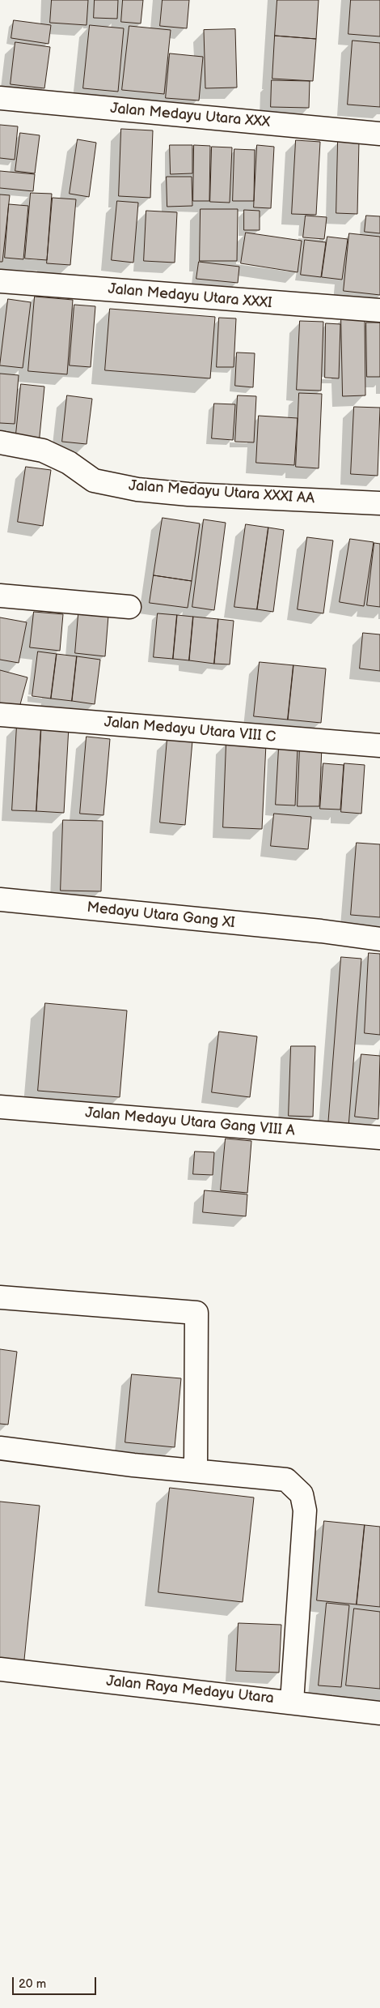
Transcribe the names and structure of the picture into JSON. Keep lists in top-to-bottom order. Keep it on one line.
{"streets":{"street":["Jalan Medayu Utara XXX","Jalan Medayu Utara XXXI","Jalan Medayu Utara XXXI AA","Jalan Medayu Utara VIII C","Medayu Utara Gang XI","Jalan Medayu Utara Gang VIII A","Jalan Raya Medayu Utara"]},"scale_bar":"20 m"}
